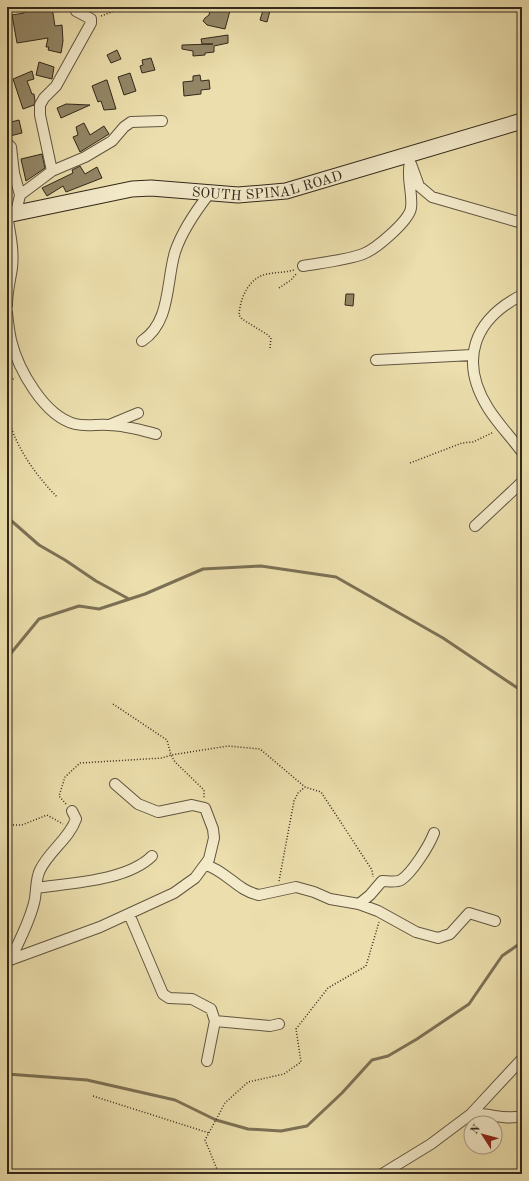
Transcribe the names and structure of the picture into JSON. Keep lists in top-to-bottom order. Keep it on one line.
{"streets":{"street":["SOUTH SPINAL ROAD"]},"north":"top left"}
